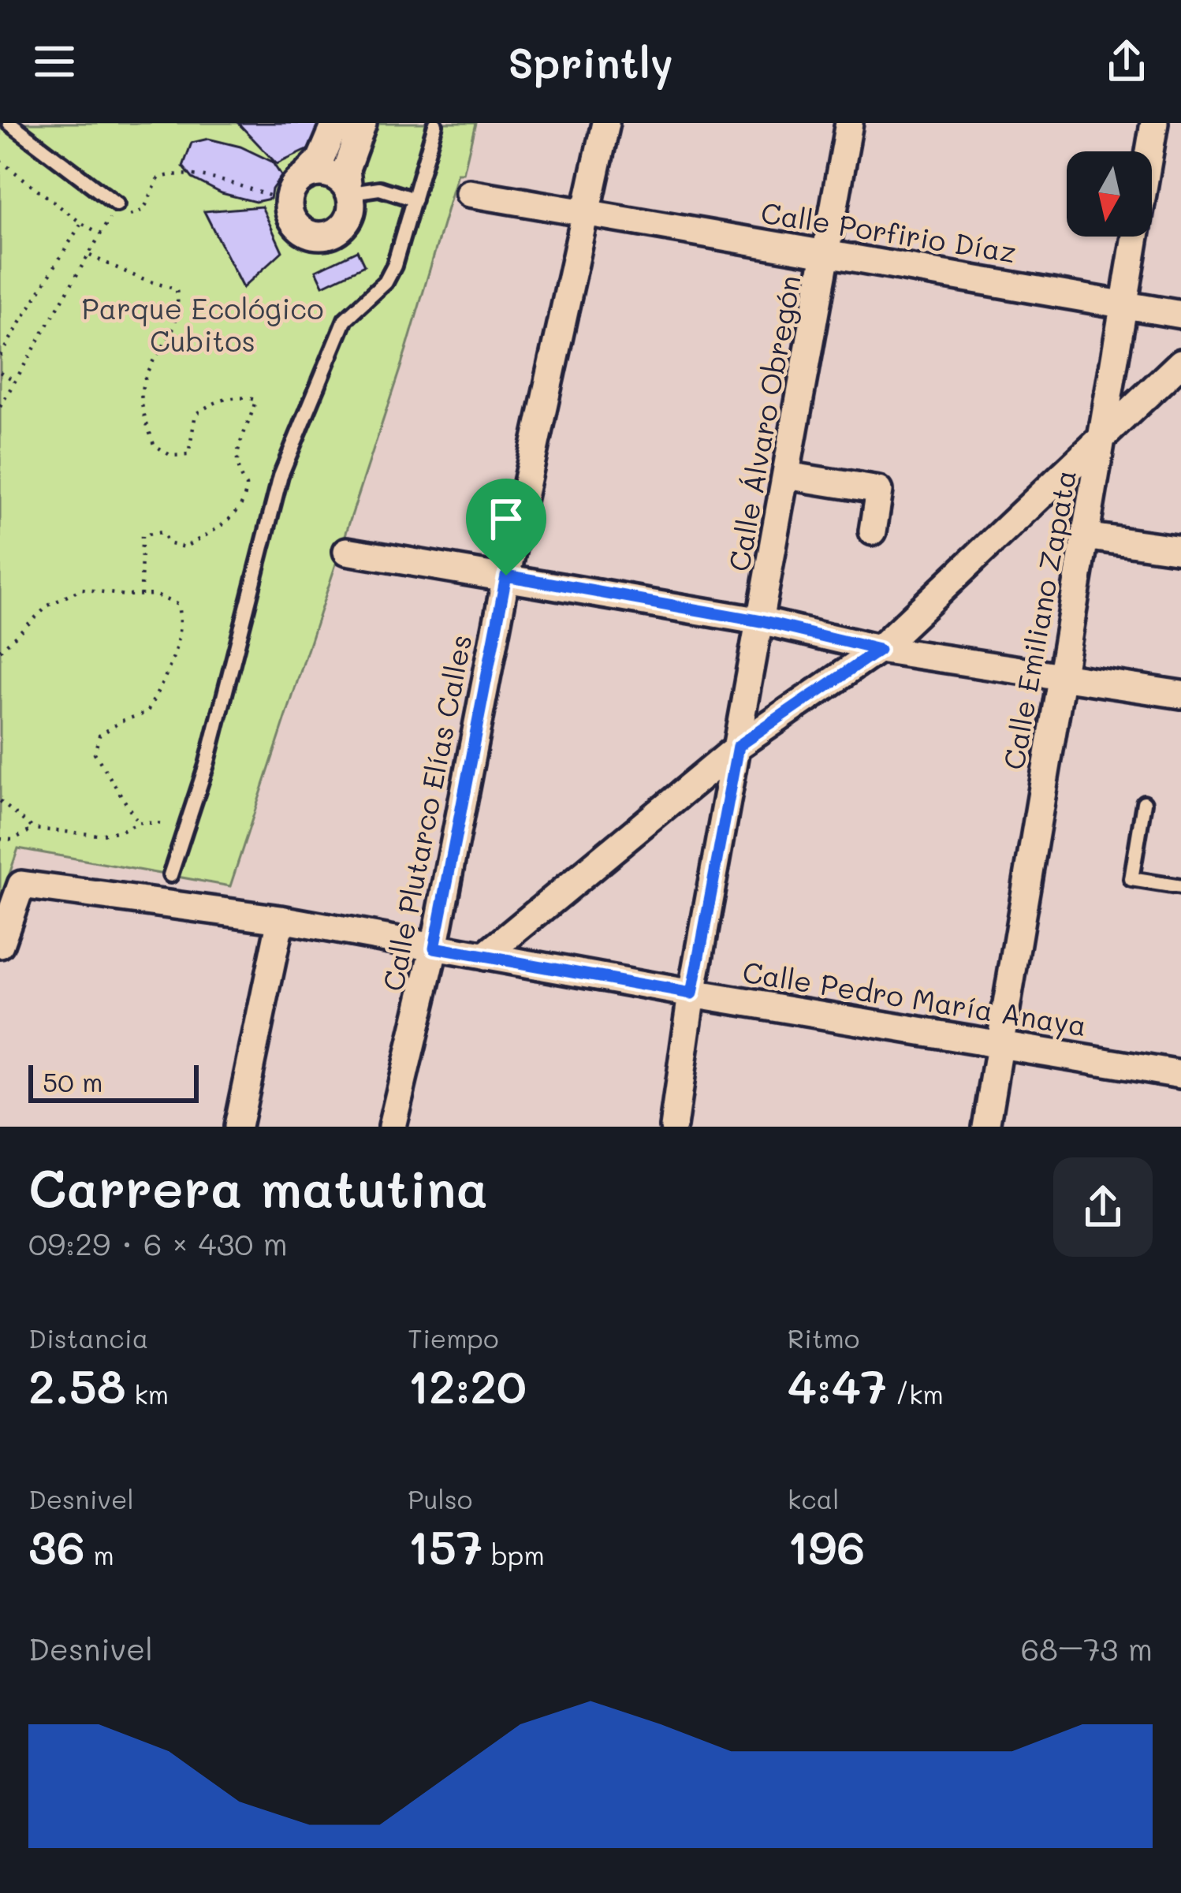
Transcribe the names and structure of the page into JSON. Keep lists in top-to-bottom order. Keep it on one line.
{"streets":{"street":["Calle Porfirio Díaz","Calle Álvaro Obregón","Calle Emiliano Zapata","Calle Plutarco Elías Calles","Calle Pedro María Anaya"]},"crossings":[["Calle Porfirio Díaz","Calle Álvaro Obregón"],["Calle Porfirio Díaz","Calle Emiliano Zapata"],["Calle Porfirio Díaz","Calle Plutarco Elías Calles"],["Calle Álvaro Obregón","Calle Pedro María Anaya"],["Calle Emiliano Zapata","Calle Pedro María Anaya"],["Calle Plutarco Elías Calles","Calle Pedro María Anaya"]],"parks":["Parque Ecológico Cubitos"],"scale_bar":"50 m","north":"bottom","page":{"header":"Sprintly","scale":"50 m","heading":["Carrera matutina","09:29 · 6 × 430 m"],"stats":[["Distancia","2.58 km"],["Tiempo","12:20"],["Ritmo","4:47 /km"],["Desnivel","36 m"],["Pulso","157 bpm"],["kcal","196"]],"chart":["Desnivel","68–73 m"]}}
